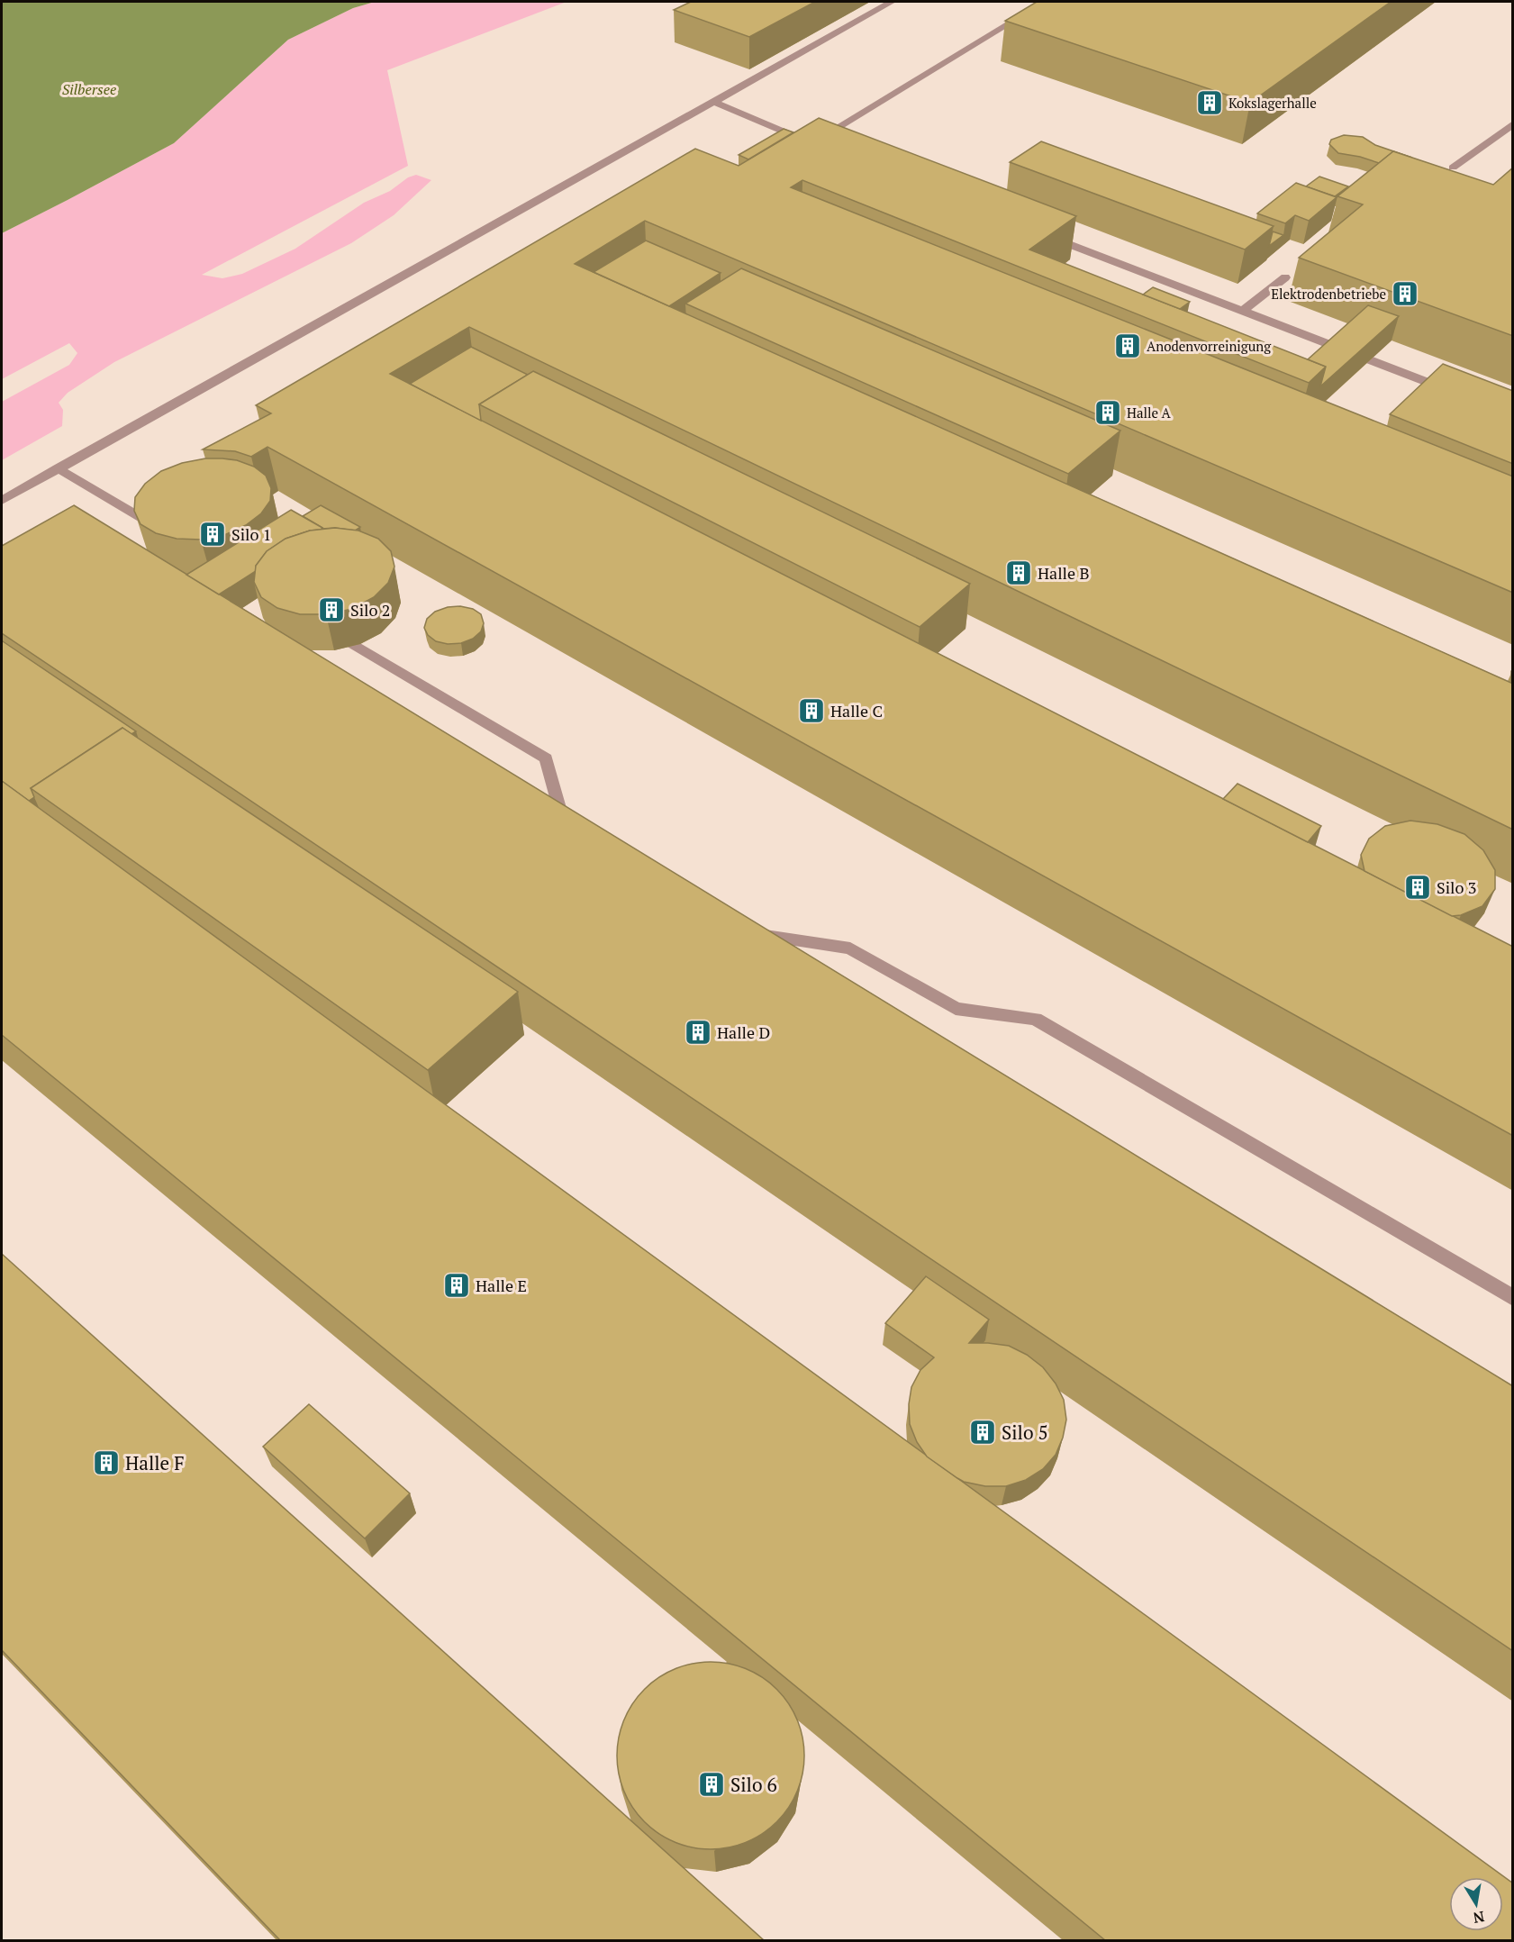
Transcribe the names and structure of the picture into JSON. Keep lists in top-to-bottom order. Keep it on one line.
{"water":["Silbersee"],"places":{"building":["Kokslagerhalle","Elektrodenbetriebe","Anodenvorreinigung","Halle A","Silo 1","Halle B","Silo 2","Halle C","Silo 3","Halle D","Halle E","Silo 5","Halle F","Silo 6"]},"north":"bottom"}
